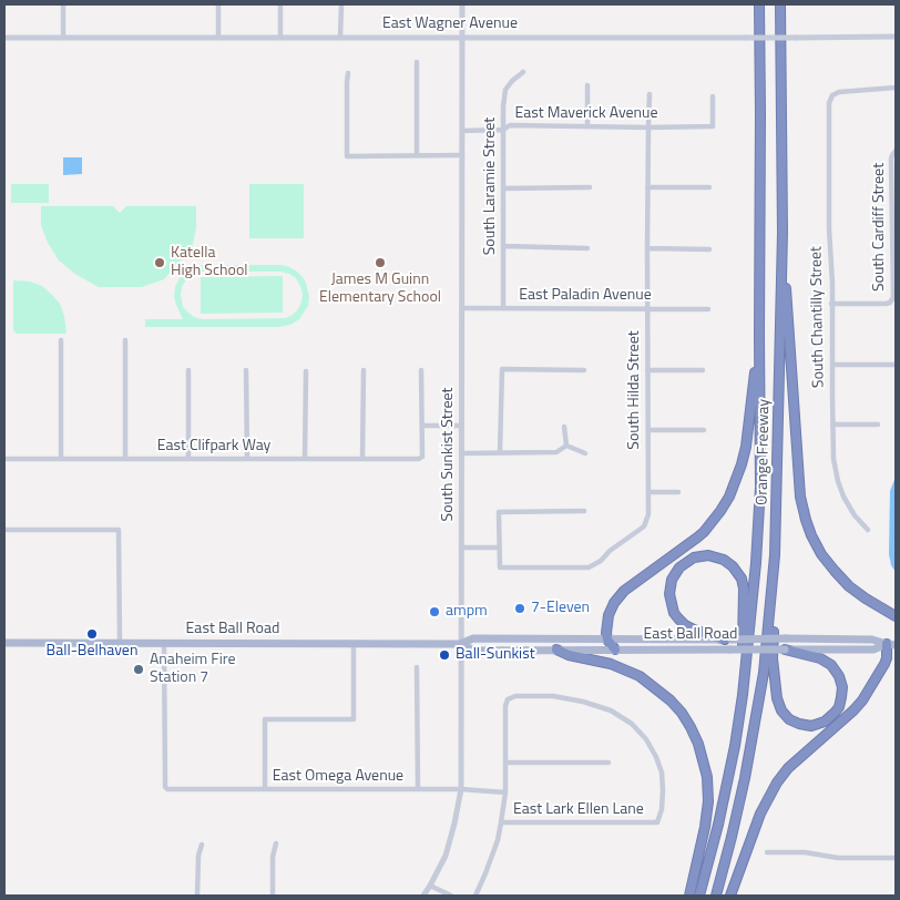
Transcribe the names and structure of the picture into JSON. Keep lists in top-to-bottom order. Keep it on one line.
{"streets":{"highway":["Orange Freeway"],"main road":["East Ball Road"],"street":["East Wagner Avenue","East Maverick Avenue","South Laramie Street","South Cardiff Street","East Paladin Avenue","South Chantilly Street","South Hilda Street","East Clifpark Way","South Sunkist Street","East Omega Avenue","East Lark Ellen Lane"]},"crossings":[["East Wagner Avenue","South Sunkist Street"],["East Maverick Avenue","South Laramie Street"],["East Maverick Avenue","South Hilda Street"],["East Maverick Avenue","South Sunkist Street"],["South Laramie Street","East Paladin Avenue"],["South Cardiff Street","South Chantilly Street"],["East Paladin Avenue","South Hilda Street"],["East Paladin Avenue","South Sunkist Street"],["South Sunkist Street","East Ball Road"],["South Sunkist Street","East Omega Avenue"],["East Ball Road","East Omega Avenue"]],"places":["Katella High School","James M Guinn Elementary School","7-Eleven","ampm","Ball-Belhaven","Ball-Sunkist","Anaheim Fire Station 7"]}
